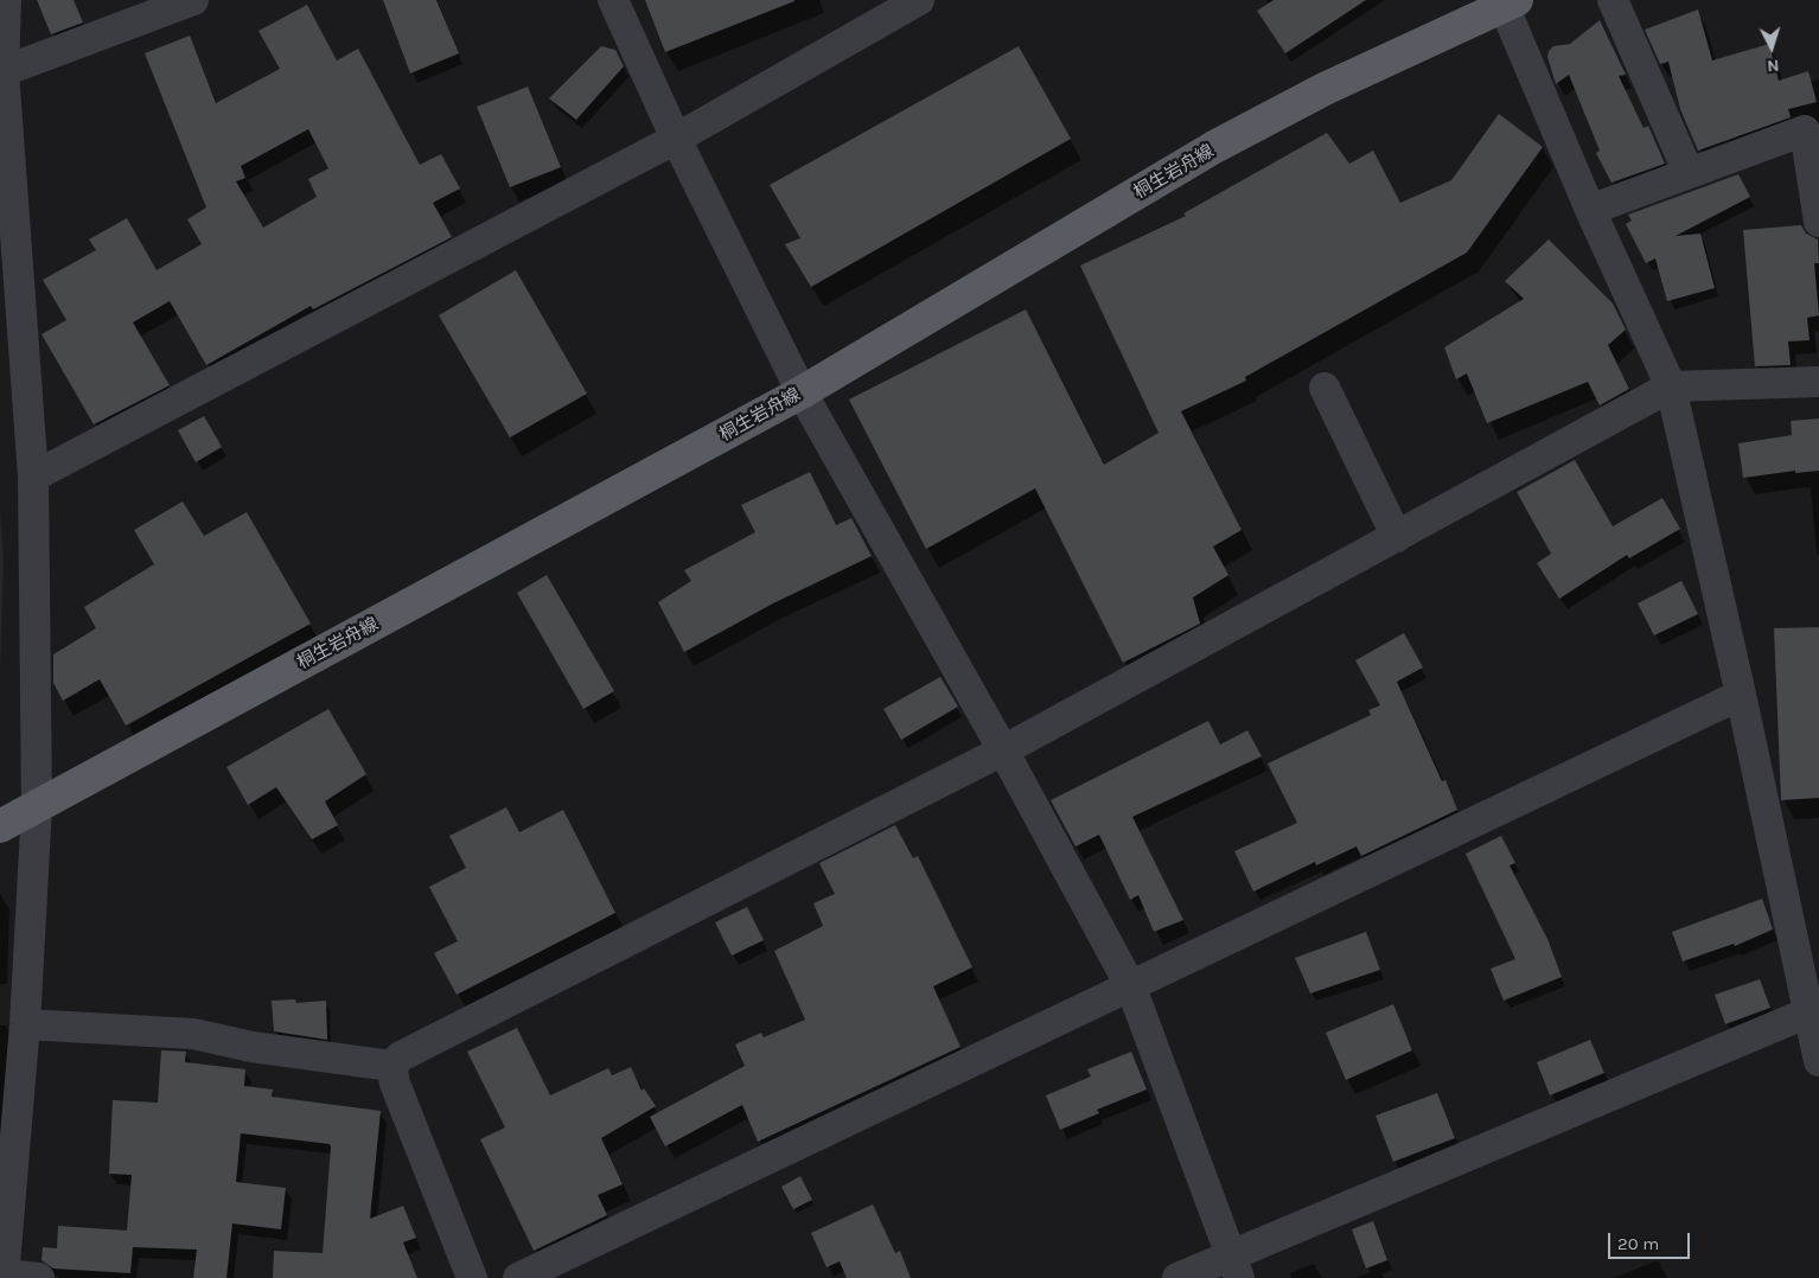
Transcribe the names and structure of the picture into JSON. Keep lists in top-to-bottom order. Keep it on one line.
{"streets":{"main road":["桐生岩舟線"]},"scale_bar":"20 m","north":"bottom"}
